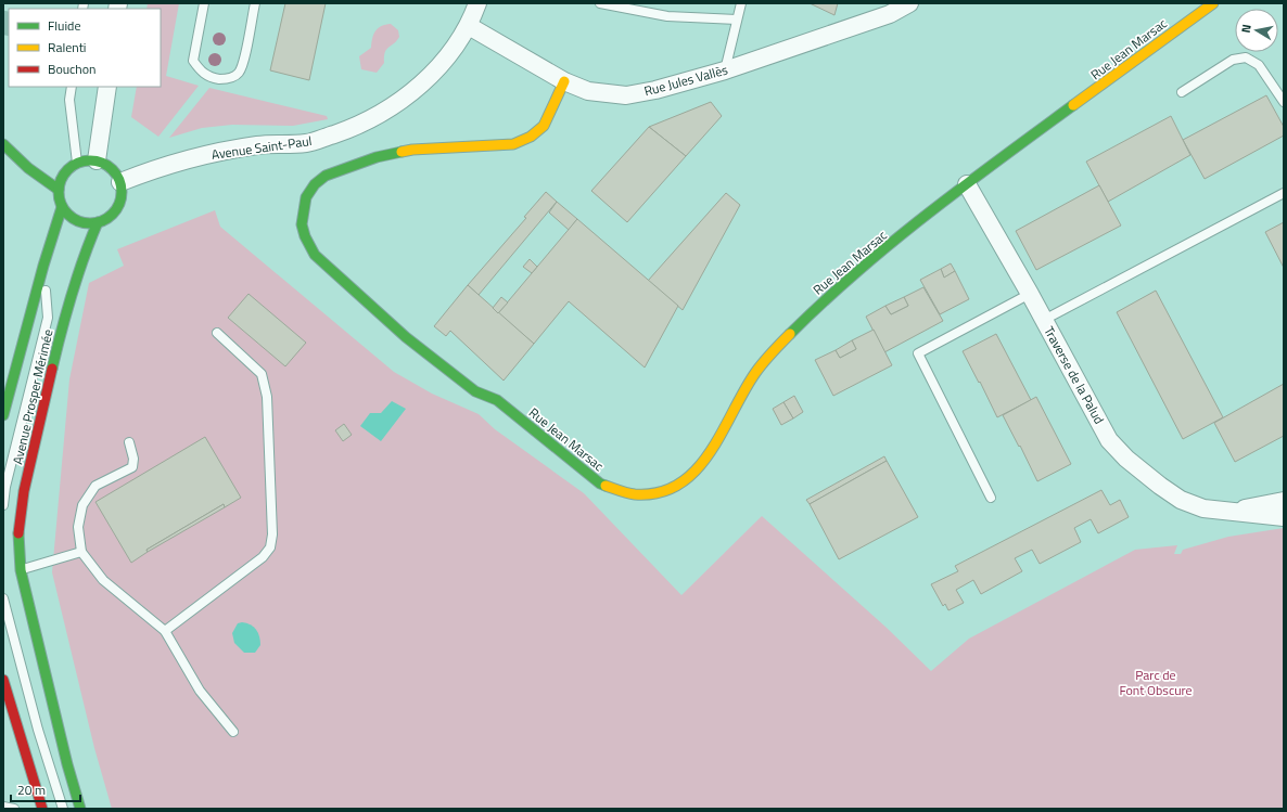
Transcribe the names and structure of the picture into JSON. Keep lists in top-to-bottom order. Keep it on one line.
{"streets":{"street":["Rue Jean Marsac","Rue Jules Vallès","Avenue Saint-Paul","Traverse de la Palud","Avenue Prosper Mérimée"]},"crossings":[["Rue Jean Marsac","Rue Jules Vallès"],["Rue Jean Marsac","Traverse de la Palud"],["Rue Jules Vallès","Avenue Saint-Paul"],["Avenue Saint-Paul","Avenue Prosper Mérimée"]],"parks":["Parc de Font Obscure"],"legend":["Fluide","Ralenti","Bouchon"],"scale_bar":"20 m","north":"left"}
